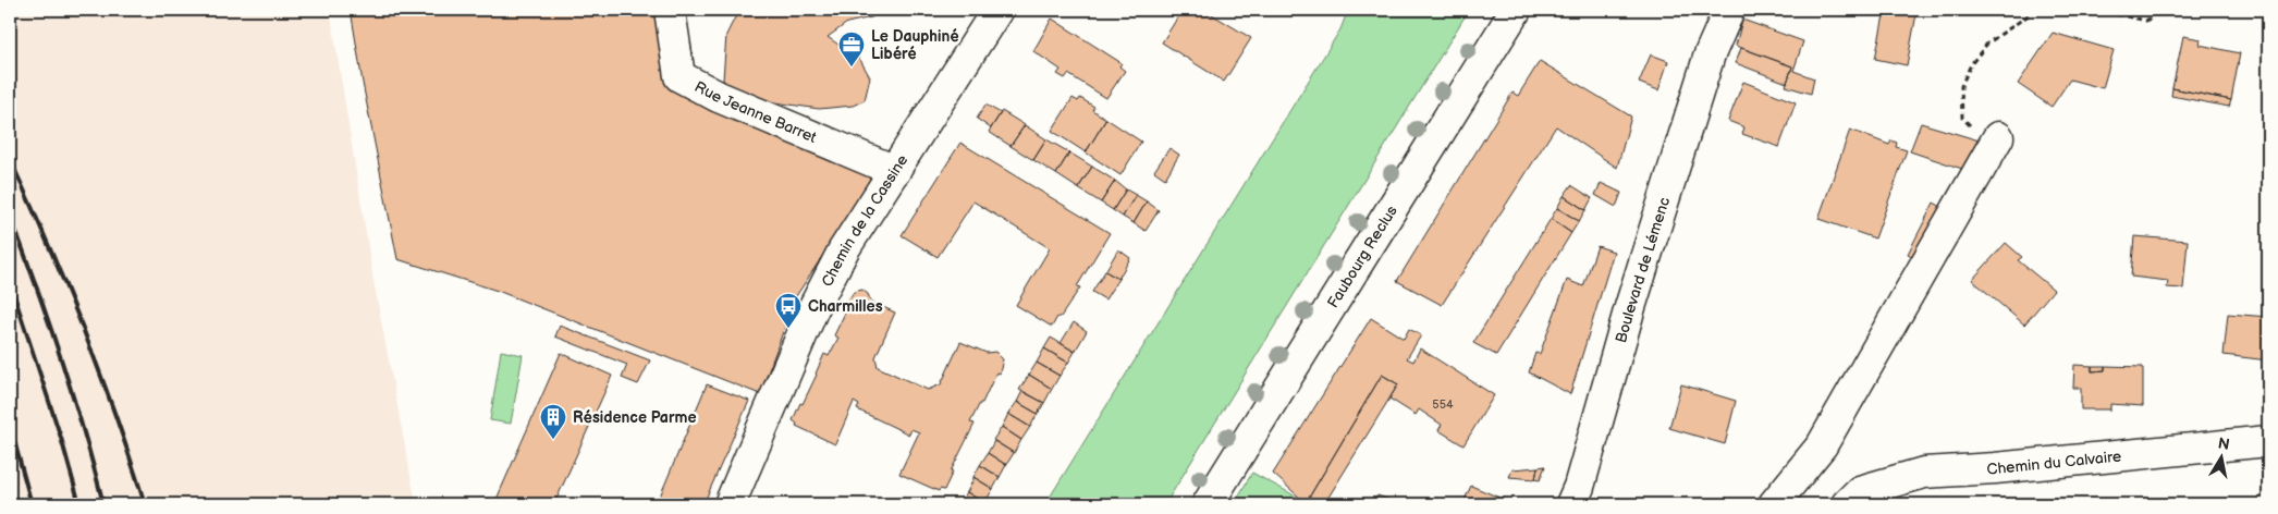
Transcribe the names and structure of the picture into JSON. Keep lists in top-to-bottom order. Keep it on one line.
{"streets":{"street":["Rue Jeanne Barret","Chemin de la Cassine","Faubourg Reclus","Boulevard de Lémenc","Chemin du Calvaire"]},"crossings":[["Rue Jeanne Barret","Chemin de la Cassine"]],"places":{"office":["Le Dauphiné Libéré"],"bus stop":["Charmilles"],"building":["Résidence Parme"]},"house_numbers":["554"],"north":"top"}
